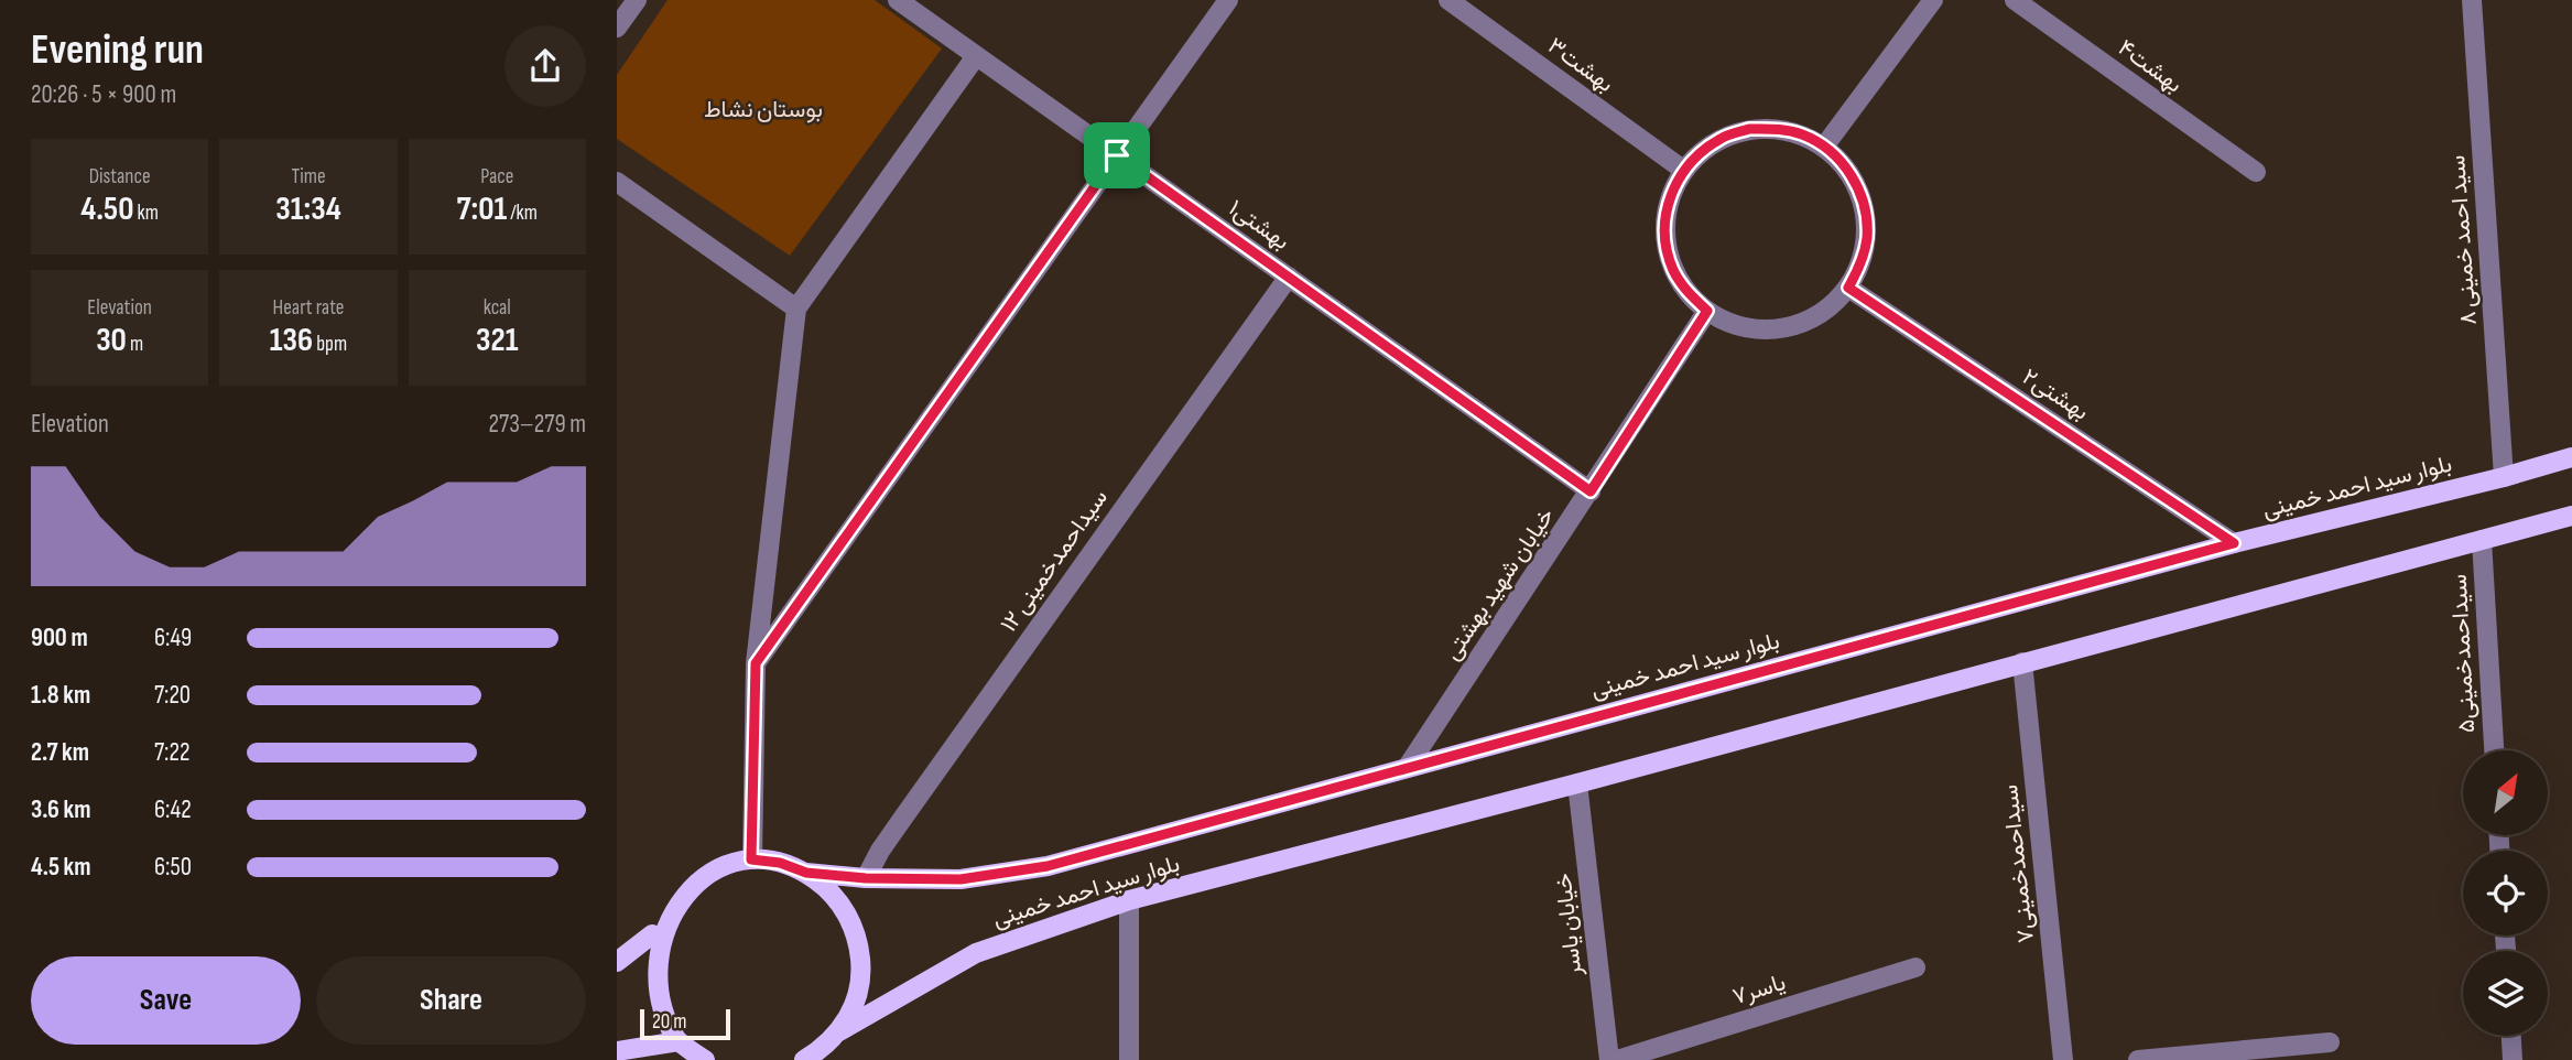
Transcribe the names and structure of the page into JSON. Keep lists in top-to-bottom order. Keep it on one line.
{"streets":{"main road":["بلوار سید احمد خمینی"],"street":["بهشت۳","بهشت۴","بهشتی۱","سید احمد خمینی ۸","بهشتی۲","سیداحمدخمینی ۱۲","خیابان شهید بهشتی","سیداحمدخمینی۵","سیداحمدخمینی۷","خیابان یاسر","یاسر۷"]},"crossings":[["بهشت۳","بهشتی۲"],["بهشت۳","خیابان شهید بهشتی"],["بهشتی۱","سیداحمدخمینی ۱۲"],["بهشتی۱","خیابان شهید بهشتی"],["سید احمد خمینی ۸","بلوار سید احمد خمینی"],["بهشتی۲","بلوار سید احمد خمینی"],["بهشتی۲","خیابان شهید بهشتی"],["بلوار سید احمد خمینی","سیداحمدخمینی ۱۲"],["بلوار سید احمد خمینی","خیابان شهید بهشتی"],["بلوار سید احمد خمینی","سیداحمدخمینی۵"],["بلوار سید احمد خمینی","سیداحمدخمینی۷"],["بلوار سید احمد خمینی","خیابان یاسر"]],"parks":["بوستان نشاط"],"scale_bar":"20 m","north":"top right","page":{"heading":["Evening run","20:26 · 5 × 900 m"],"stats":[["Distance","4.50 km"],["Time","31:34"],["Pace","7:01 /km"],["Elevation","30 m"],["Heart rate","136 bpm"],["kcal","321"]],"chart":["Elevation","273–279 m"],"list":[{"name":"900 m","note":"6:49"},{"name":"1.8 km","note":"7:20"},{"name":"2.7 km","note":"7:22"},{"name":"3.6 km","note":"6:42"},{"name":"4.5 km","note":"6:50"}],"buttons":["Save","Share"],"scale":"20 m"}}
